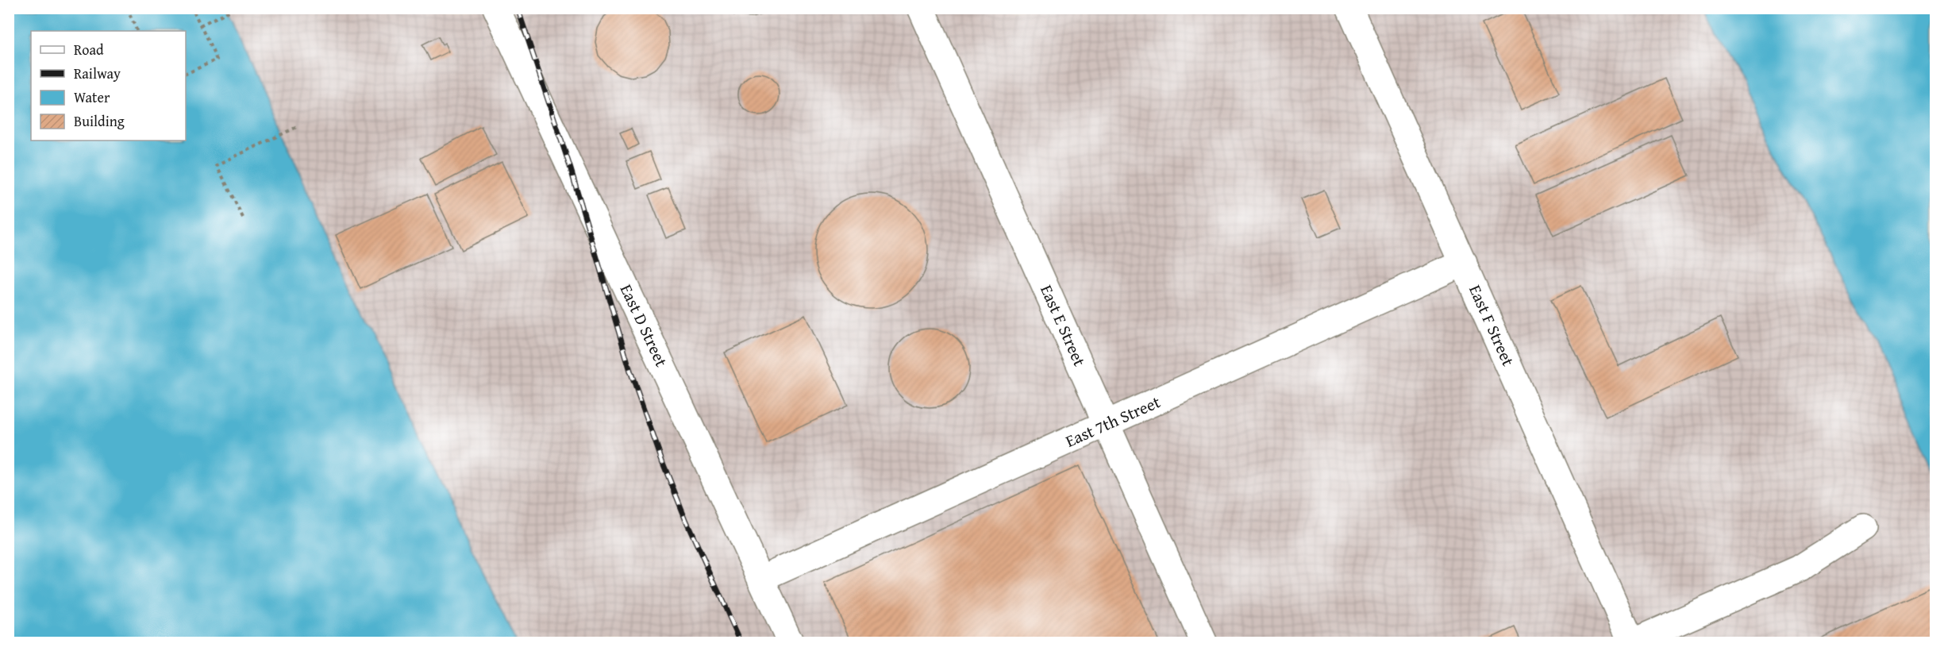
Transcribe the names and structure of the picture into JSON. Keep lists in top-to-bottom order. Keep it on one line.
{"streets":{"street":["East D Street","East E Street","East F Street","East 7th Street"]},"crossings":[["East D Street","East 7th Street"],["East E Street","East 7th Street"],["East F Street","East 7th Street"]],"legend":["Road","Railway","Water","Building"]}
